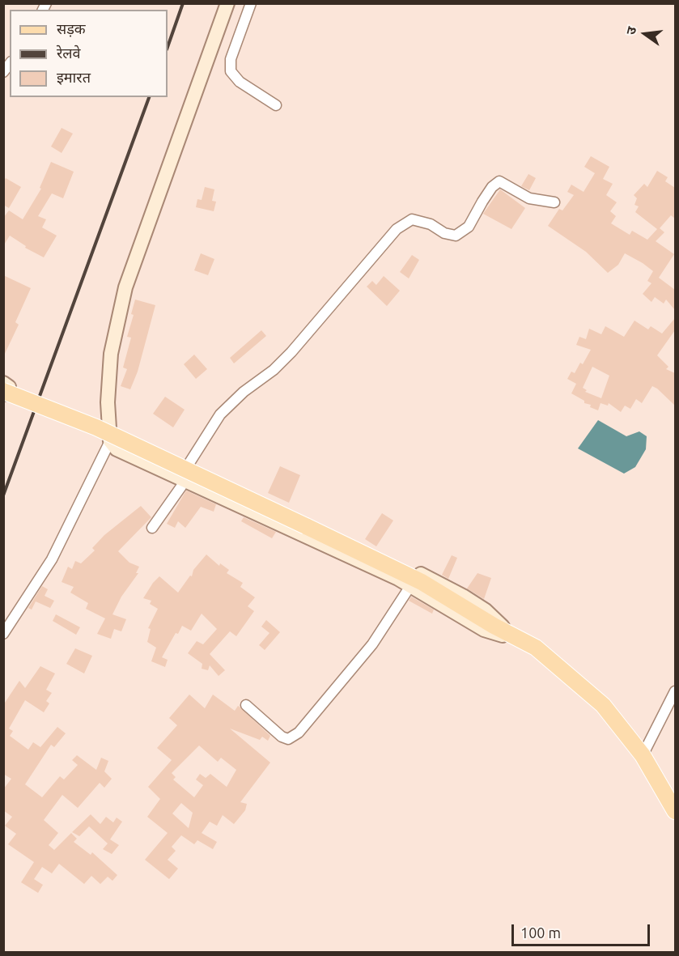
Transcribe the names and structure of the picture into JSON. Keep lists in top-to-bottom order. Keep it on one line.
{"legend":["सड़क","रेलवे","इमारत"],"scale_bar":"100 m","north":"left"}
